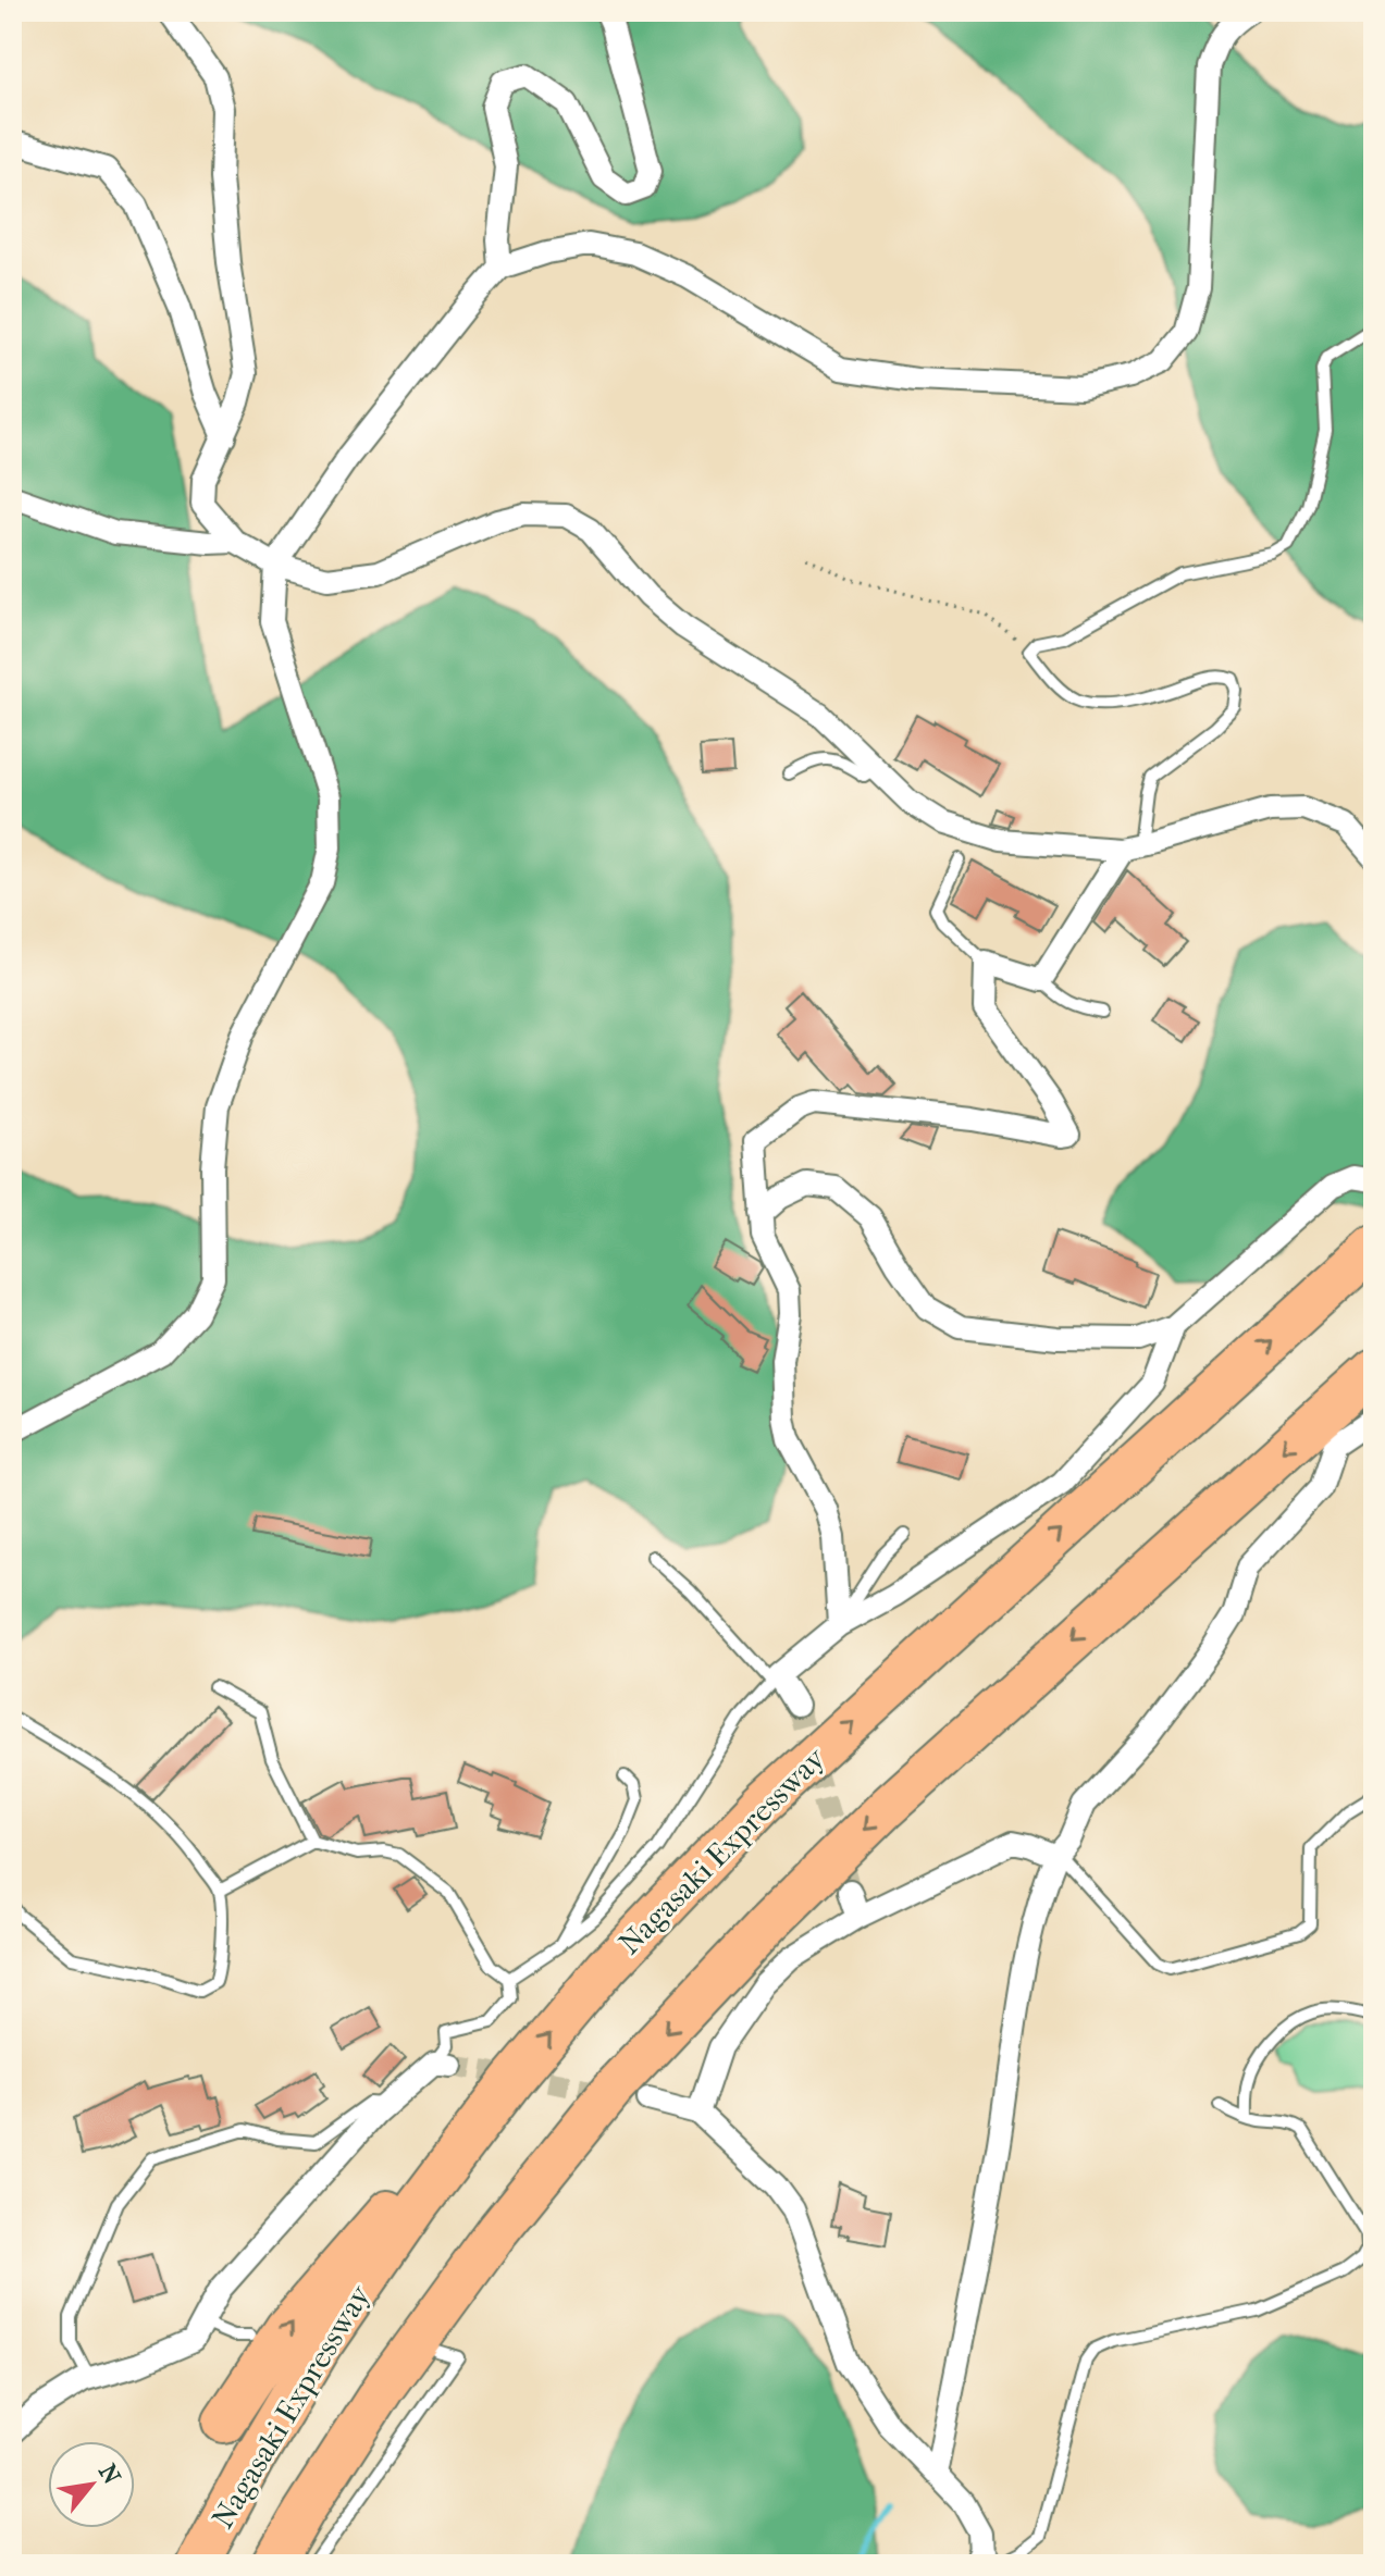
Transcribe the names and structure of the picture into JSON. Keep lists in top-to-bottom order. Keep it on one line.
{"streets":{"highway":["Nagasaki Expressway"]},"north":"top right"}
